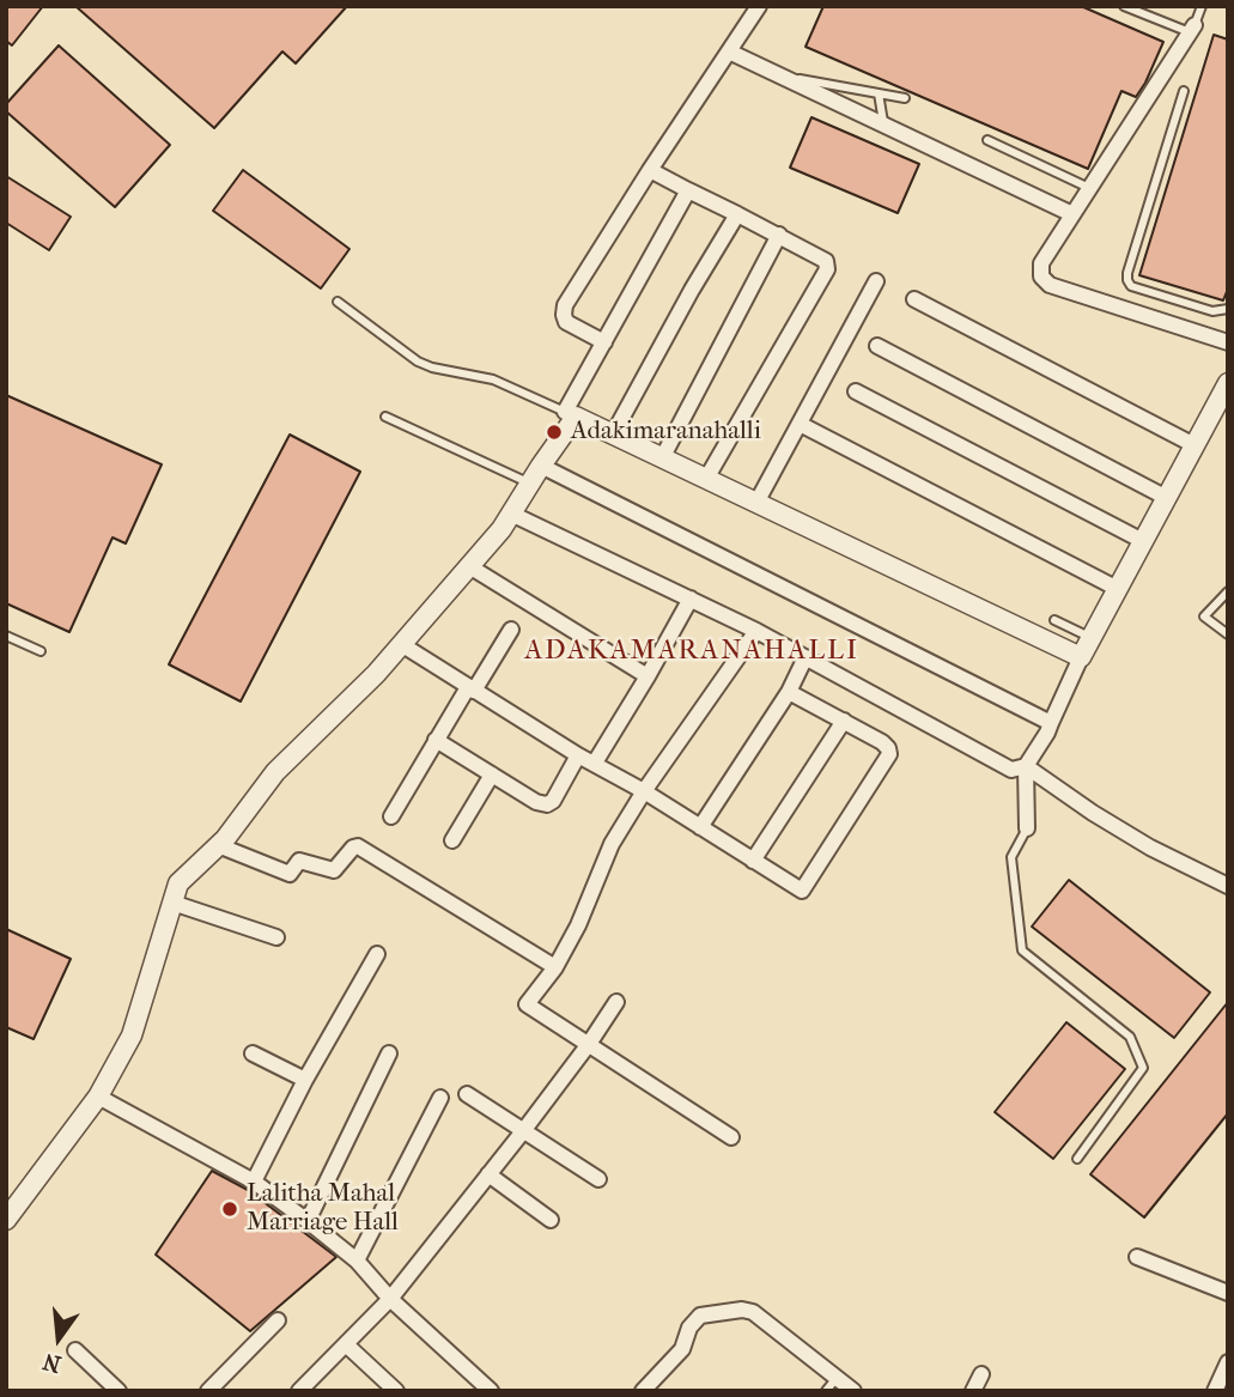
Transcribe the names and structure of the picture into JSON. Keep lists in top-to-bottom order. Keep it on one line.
{"districts":["ADAKAMARANAHALLI"],"places":["Adakimaranahalli","Lalitha Mahal Marriage Hall"],"north":"bottom"}
